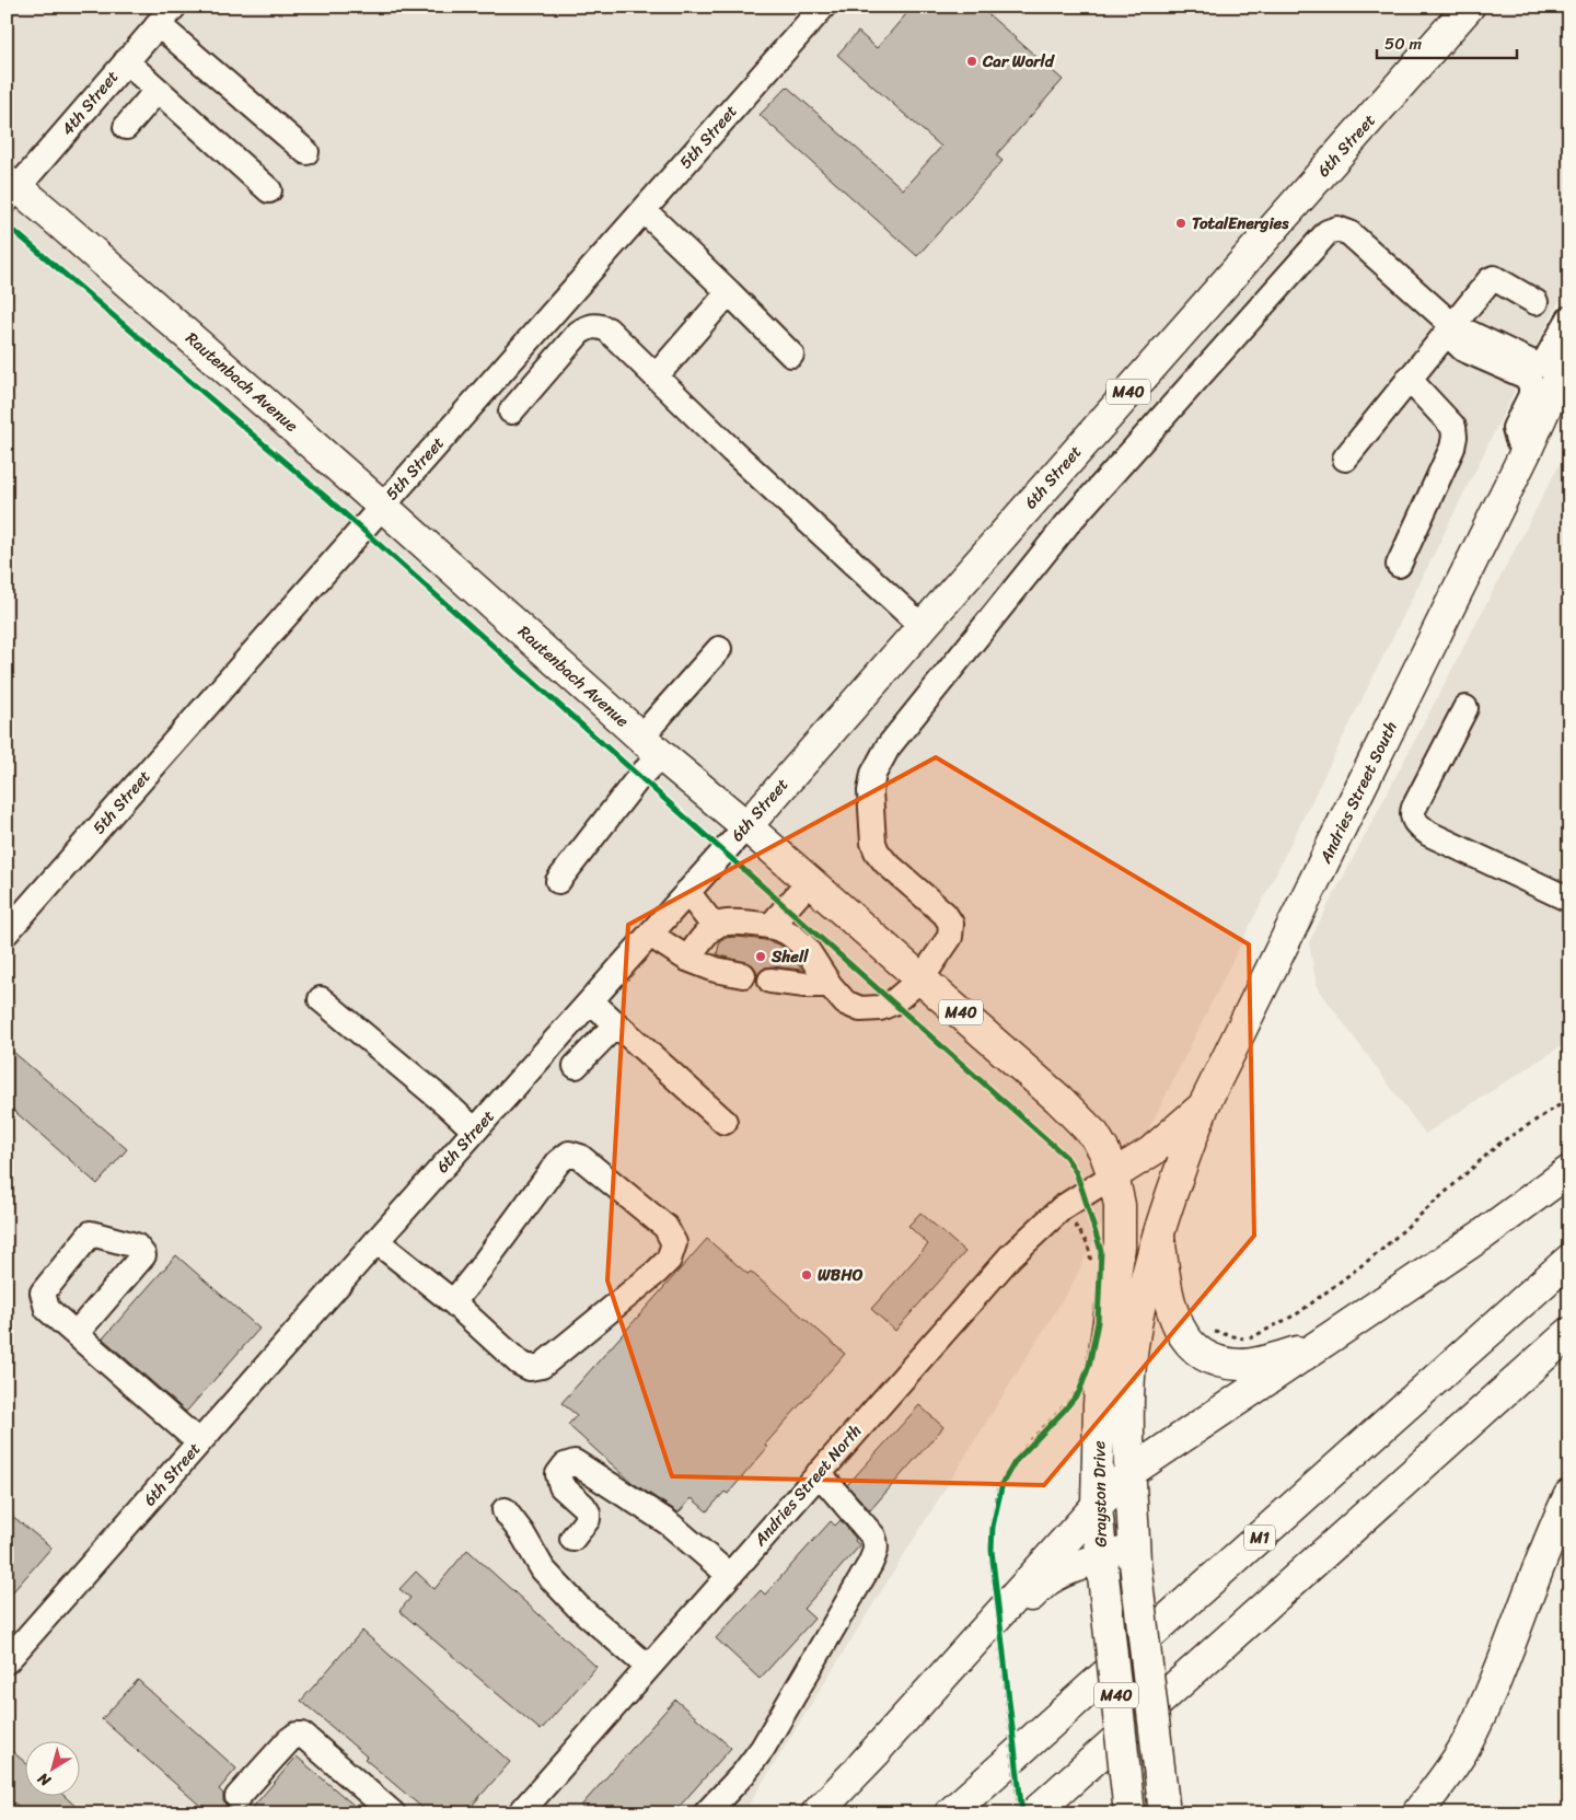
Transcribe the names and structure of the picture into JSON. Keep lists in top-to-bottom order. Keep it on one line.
{"streets":{"main road":["6th Street","Rautenbach Avenue","M40","Andries Street South","Grayston Drive","M1"],"lane":["4th Street","5th Street","Andries Street North"]},"crossings":[["4th Street","Rautenbach Avenue"],["5th Street","Rautenbach Avenue"],["6th Street","Rautenbach Avenue"],["Rautenbach Avenue","Andries Street North"],["Rautenbach Avenue","Grayston Drive"],["Andries Street South","Grayston Drive"],["Andries Street North","Grayston Drive"]],"places":["Car World","TotalEnergies","Shell","WBHO"],"scale_bar":"50 m","north":"bottom left"}
